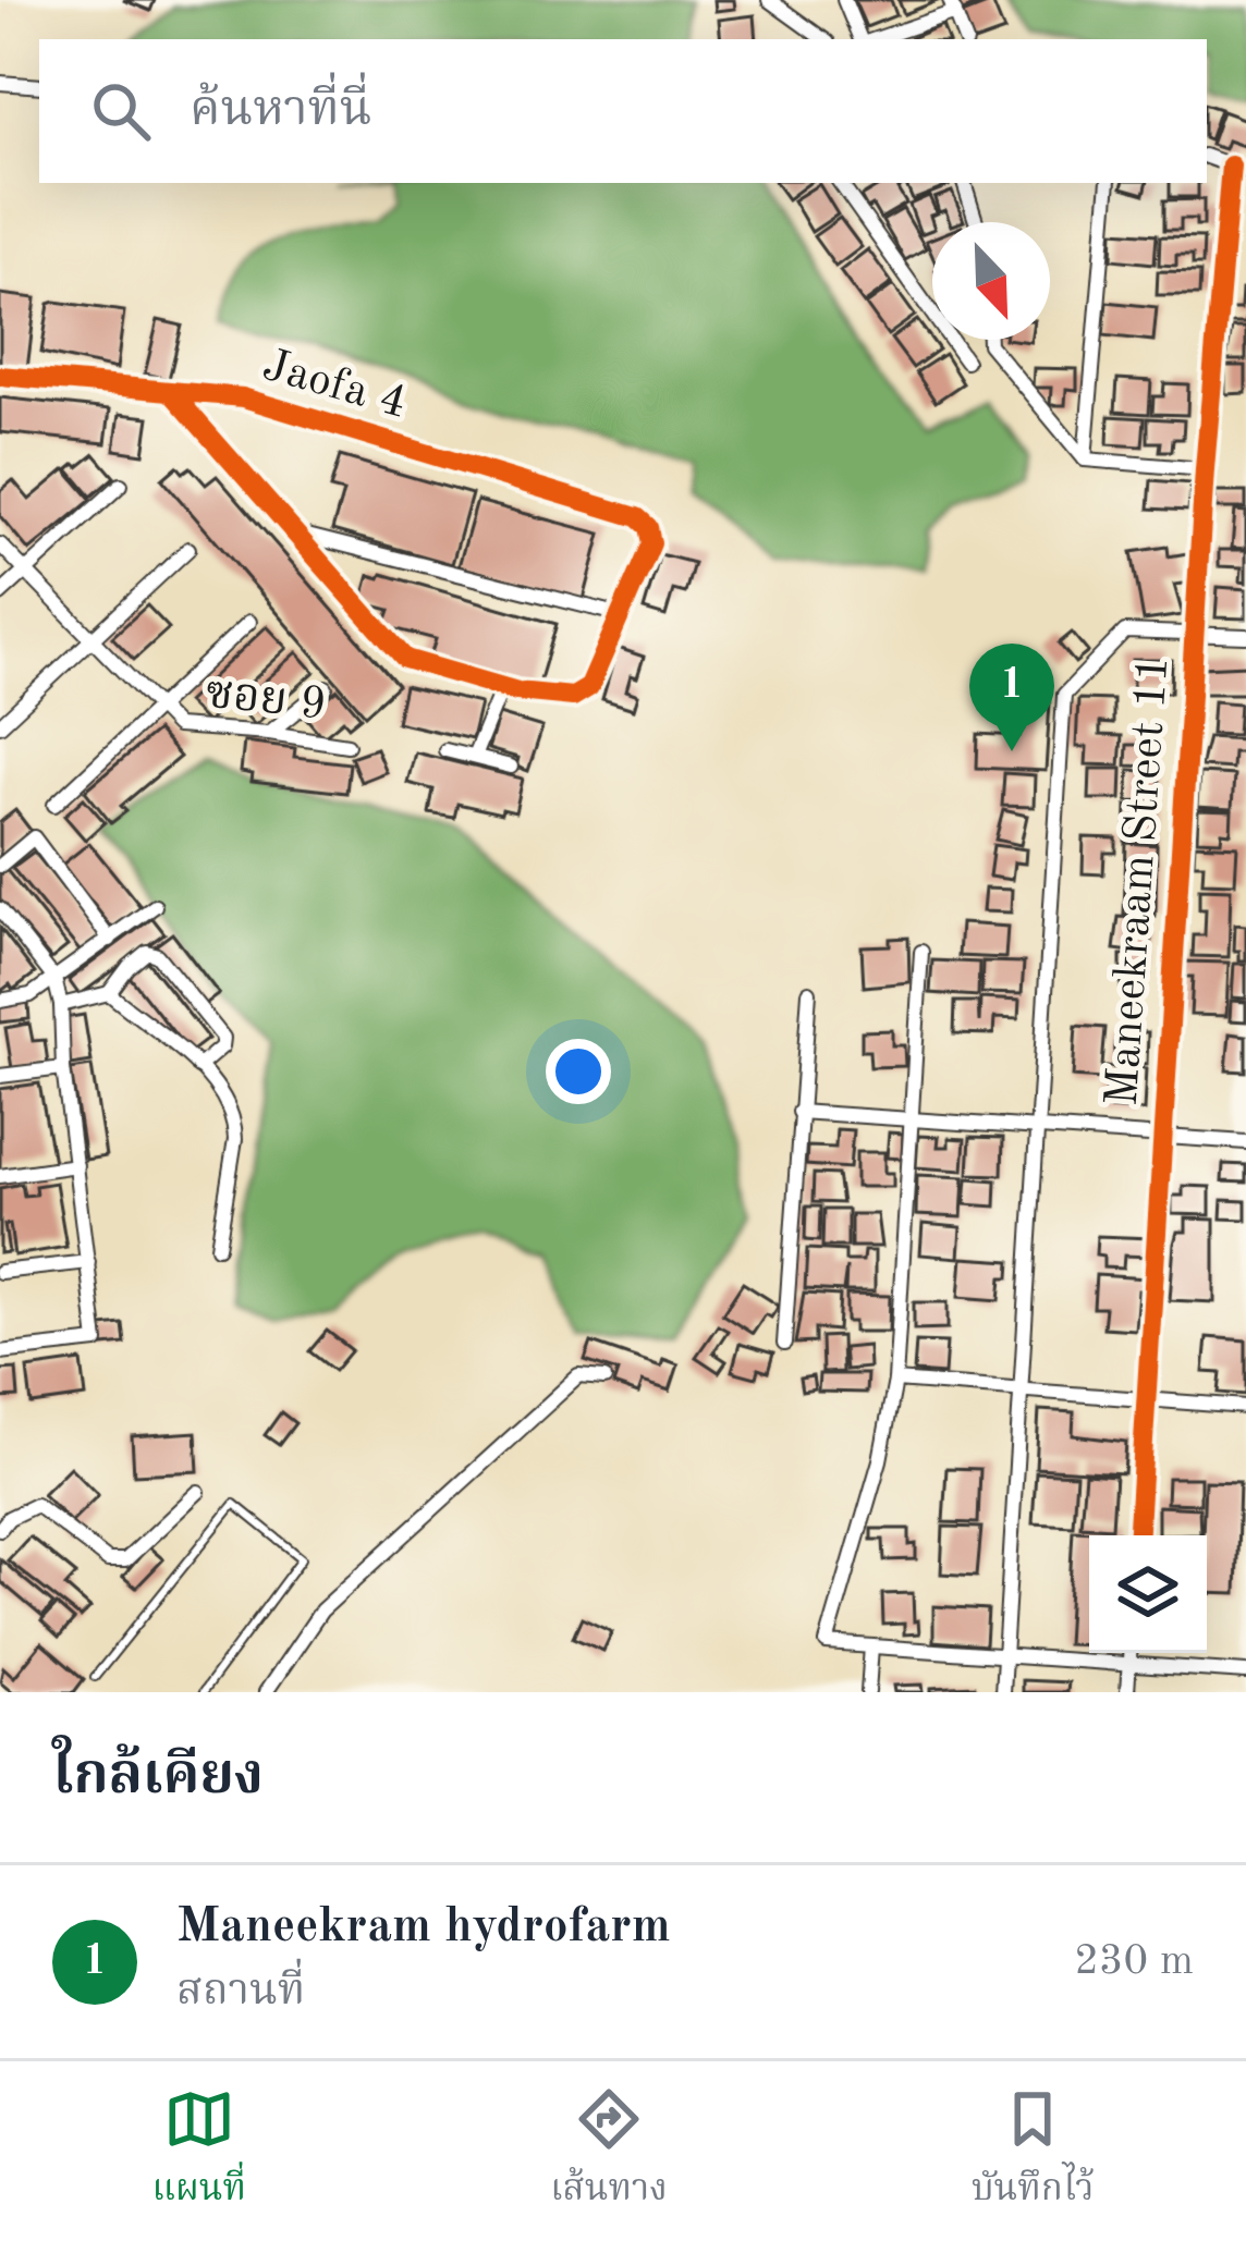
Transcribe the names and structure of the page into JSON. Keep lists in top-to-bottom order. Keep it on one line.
{"streets":{"street":["Jaofa 4","ซอย 9","Maneekraam Street 11"]},"north":"bottom right","page":{"search":"ค้นหาที่นี่","pins":"1","heading":"ใกล้เคียง","list":[{"mark":"1","name":"Maneekram hydrofarm","note":"สถานที่","value":"230 m"}],"nav":["แผนที่","เส้นทาง","บันทึกไว้"]}}
